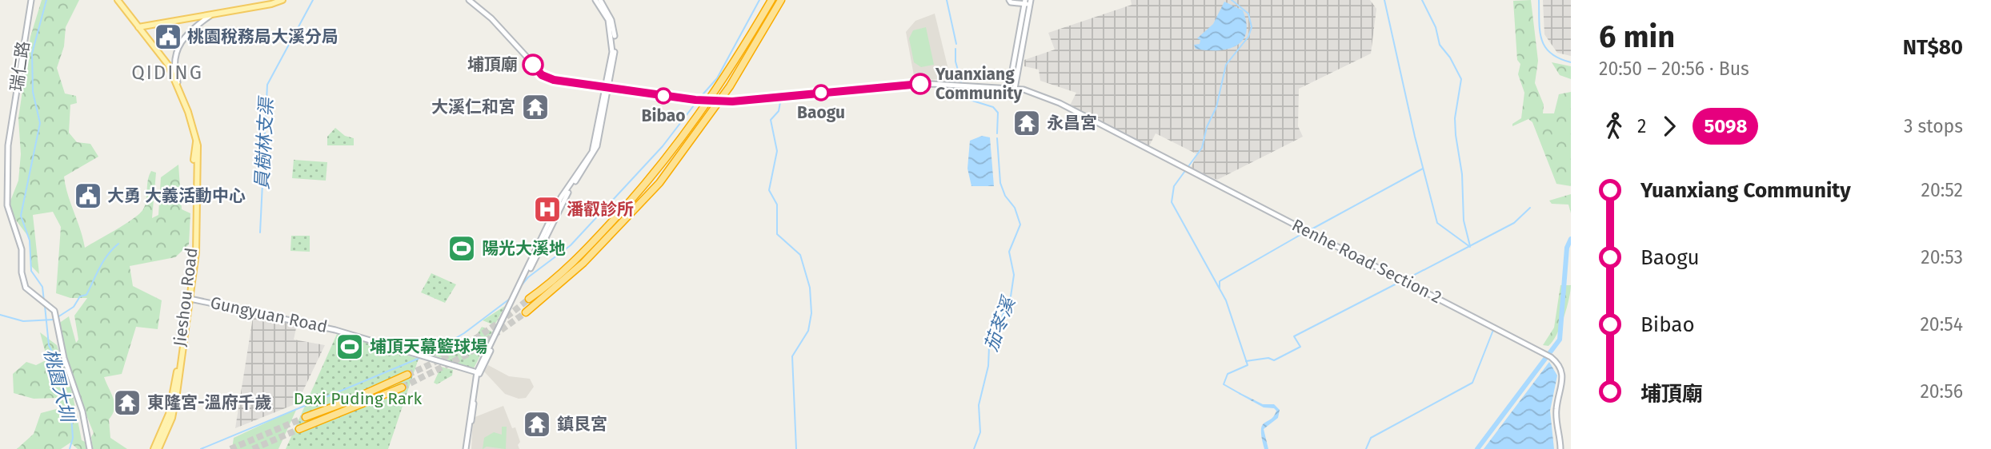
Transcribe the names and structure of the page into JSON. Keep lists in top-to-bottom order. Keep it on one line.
{"streets":{"main road":["瑞仁路","Renhe Road Section 2","Jieshou Road","Gungyuan Road"]},"crossings":[["Jieshou Road","Gungyuan Road"]],"districts":["QIDING"],"water":["員樹林支渠","茄苳溪","桃園大圳"],"parks":["Daxi Puding Rark"],"places":{"public building":["桃園稅務局大溪分局","大勇 大義活動中心"],"other":["埔頂廟","Yuanxiang Community","Baogu","Bibao"],"temple":["大溪仁和宮","永昌宮","東隆宮-溫府千歲","鎮艮宮"],"hospital":["潘叡診所"],"sports":["陽光大溪地","埔頂天幕籃球場"]},"lines":["bus line 5098"],"page":{"heading":["6 min","20:50 – 20:56 · Bus","NT$80"],"legs":["2","5098","3 stops"],"list":[{"name":"Yuanxiang Community","value":"20:52"},{"name":"Baogu","value":"20:53"},{"name":"Bibao","value":"20:54"},{"name":"埔頂廟","value":"20:56"}]}}
